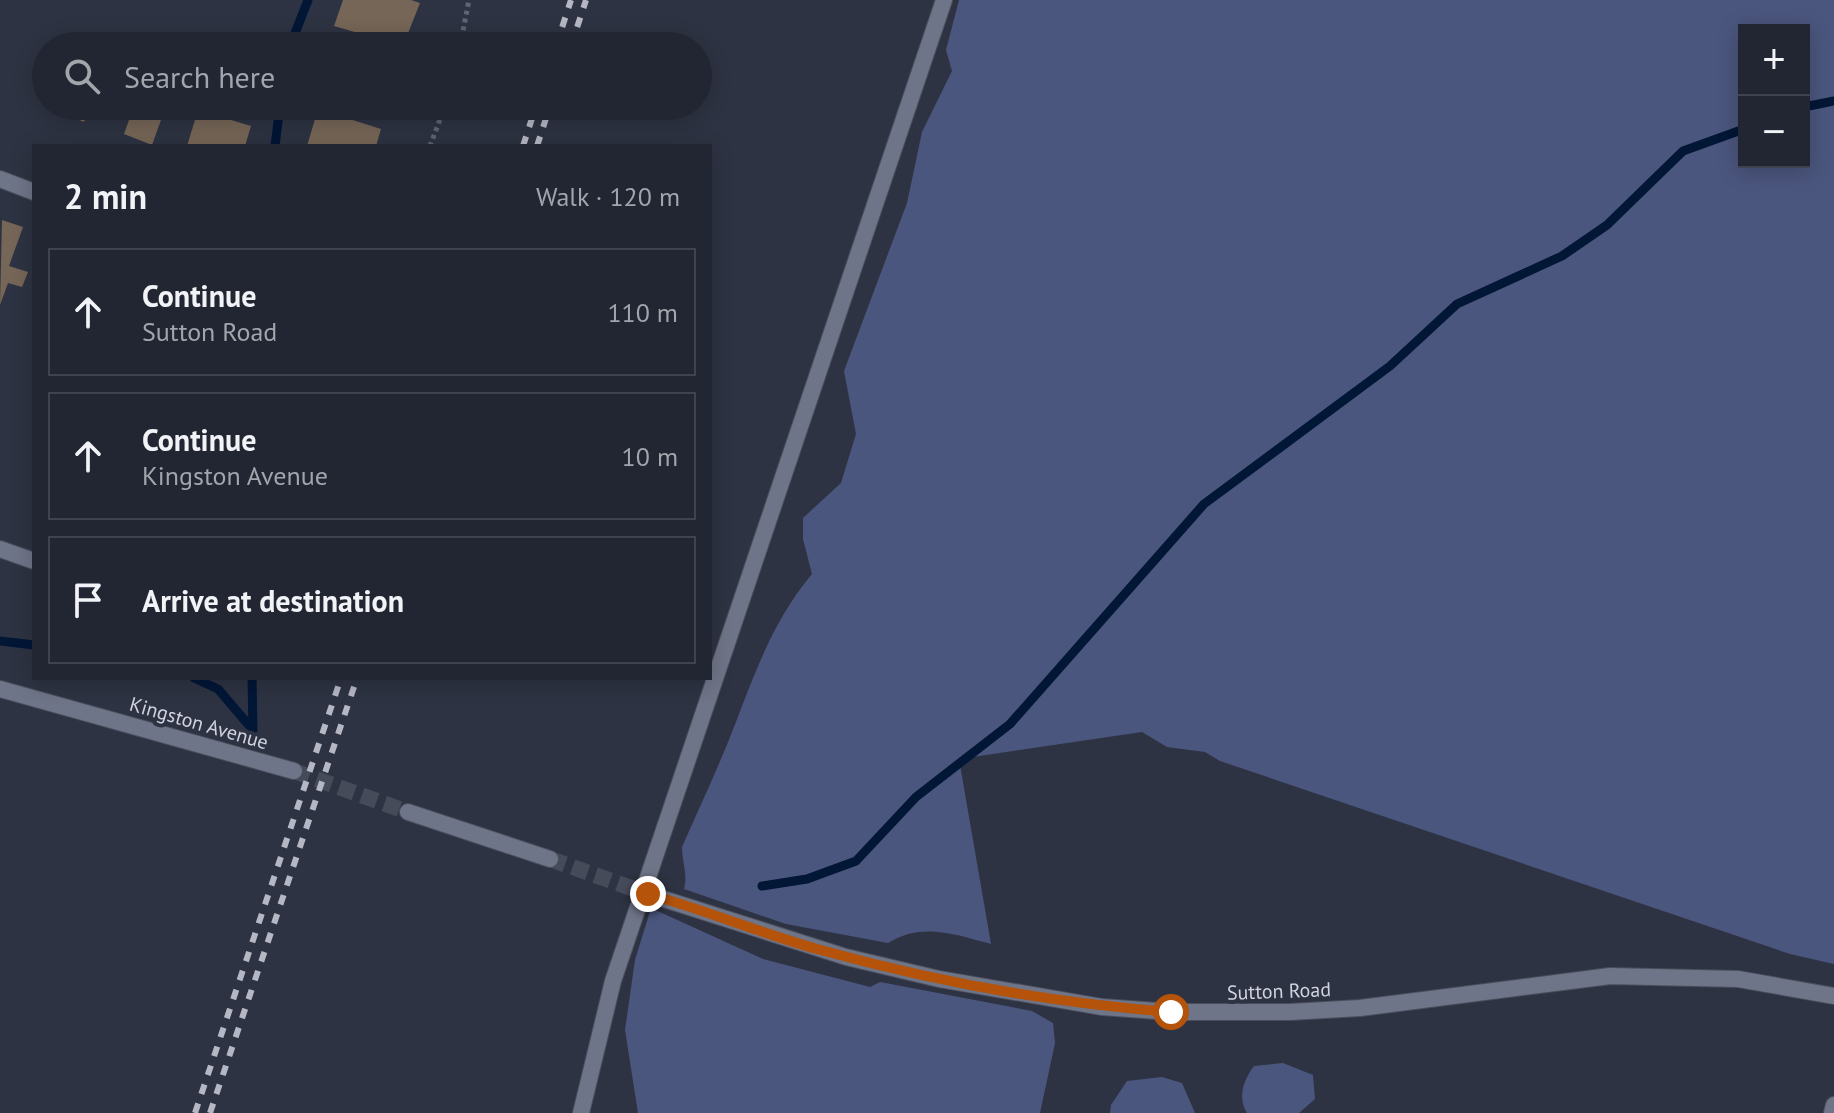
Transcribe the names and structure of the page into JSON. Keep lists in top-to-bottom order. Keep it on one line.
{"streets":{"street":["Kingston Avenue","Sutton Road"]},"page":{"map_buttons":["+","−"],"search":"Search here","heading":["2 min","Walk · 120 m"],"list":[["Continue","Sutton Road","110 m"],["Continue","Kingston Avenue","10 m"],"Arrive at destination"]}}
